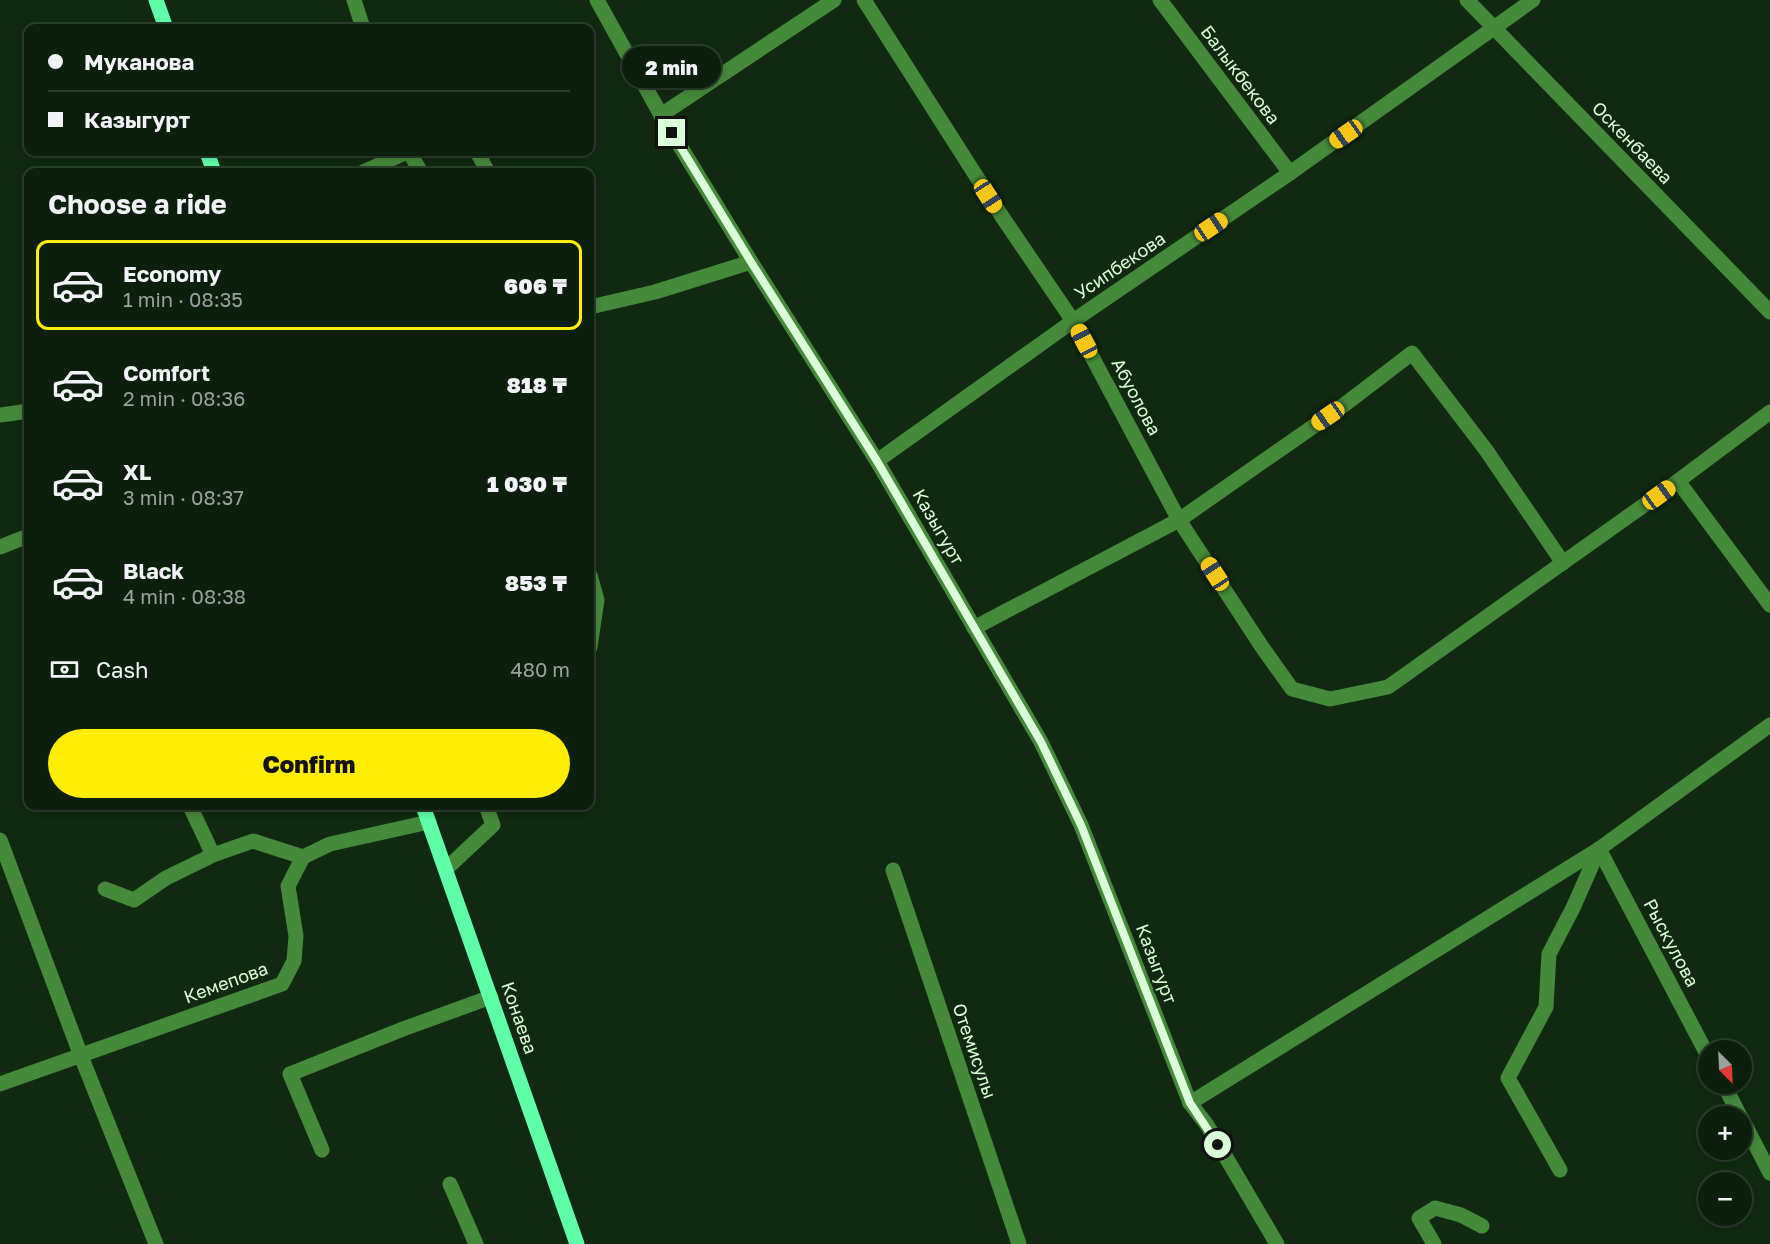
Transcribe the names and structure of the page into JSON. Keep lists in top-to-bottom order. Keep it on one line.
{"streets":{"main road":["Конаева"],"street":["Балыкбекова","Оскенбаева","Усипбекова","Абуолова","Казыгурт","Рыскулова","Кемепова","Отемисулы"]},"crossings":[["Балыкбекова","Усипбекова"],["Оскенбаева","Усипбекова"],["Усипбекова","Абуолова"],["Усипбекова","Казыгурт"]],"north":"bottom right","page":{"banner":["Муканова","Казыгурт"],"bubble":"2 min","heading":"Choose a ride","list":[{"name":"Economy","note":"1 min · 08:35","value":"606 ₸"},{"name":"Comfort","note":"2 min · 08:36","value":"818 ₸"},{"name":"XL","note":"3 min · 08:37","value":"1 030 ₸"},{"name":"Black","note":"4 min · 08:38","value":"853 ₸"}],"pay":["Cash","480 m"],"buttons":"Confirm","map_buttons":["+","−"]}}
